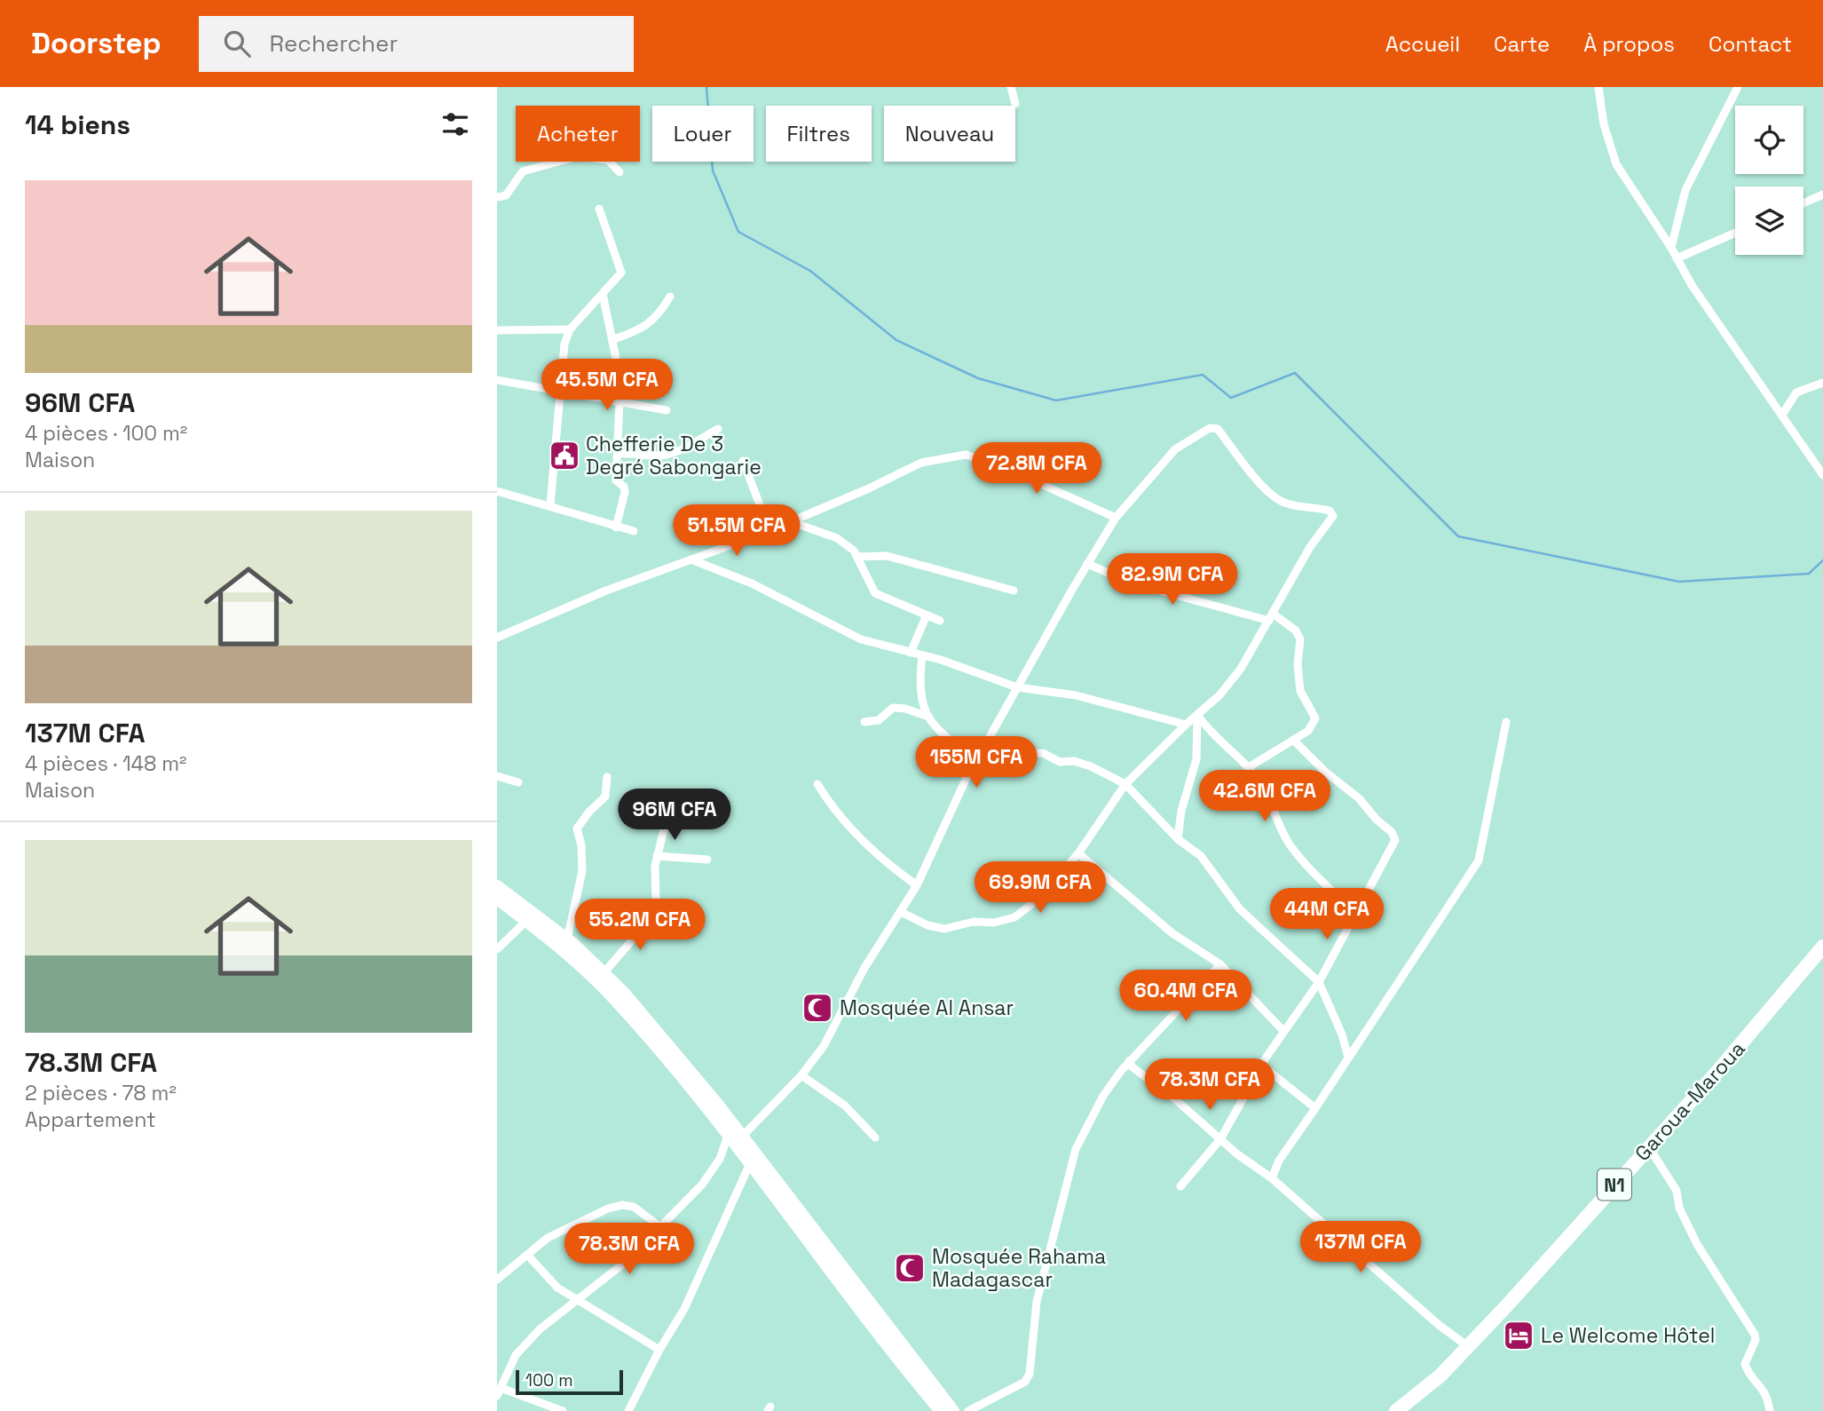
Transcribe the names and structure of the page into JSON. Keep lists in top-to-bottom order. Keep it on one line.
{"streets":{"highway":["Garoua-Maroua","N1"]},"places":{"public building":["Chefferie De 3 Degré Sabongarie"],"mosque":["Mosquée Al Ansar","Mosquée Rahama Madagascar"],"hotel":["Le Welcome Hôtel"]},"scale_bar":"100 m","page":{"header":"Doorstep","search":"Rechercher","nav":["Accueil","Carte","À propos","Contact"],"heading":"14 biens","chip":["Acheter","Louer","Filtres","Nouveau"],"list":[{"name":"96M CFA","note":"4 pièces · 100 m² · Maison"},{"name":"137M CFA","note":"4 pièces · 148 m² · Maison"},{"name":"78.3M CFA","note":"2 pièces · 78 m² · Appartement"}],"price":["45.5M CFA","72.8M CFA","51.5M CFA","82.9M CFA","155M CFA","42.6M CFA","96M CFA","69.9M CFA","44M CFA","55.2M CFA","60.4M CFA","78.3M CFA","137M CFA","78.3M CFA"],"scale":"100 m"}}
